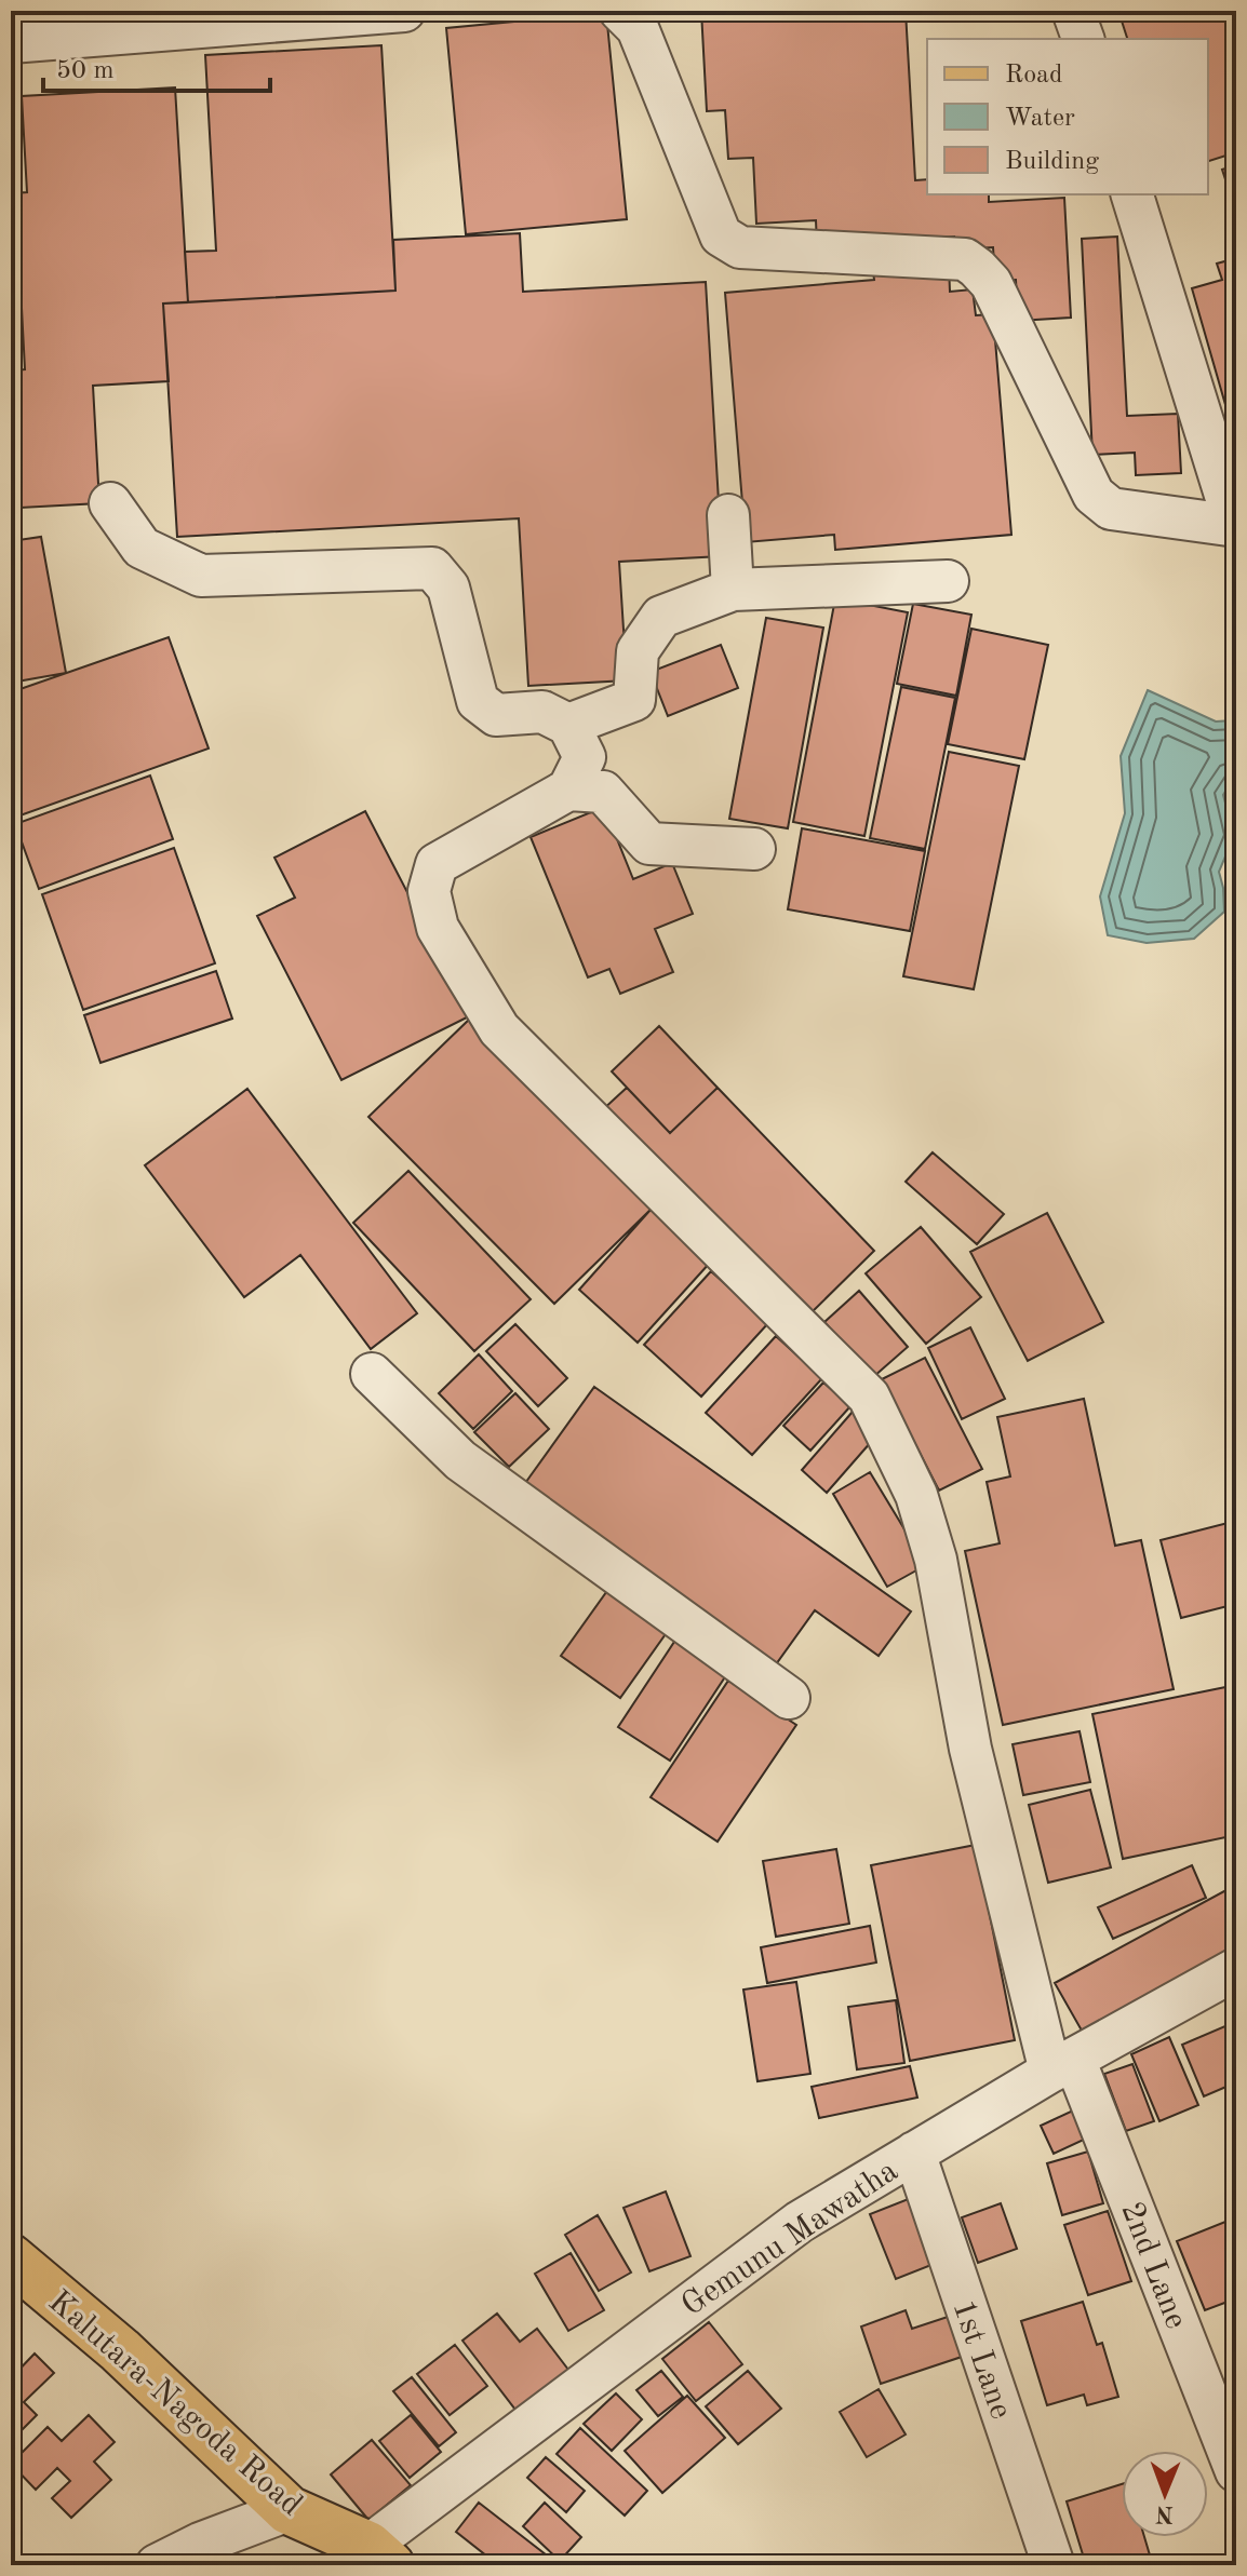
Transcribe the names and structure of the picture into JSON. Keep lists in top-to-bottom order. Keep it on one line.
{"streets":{"main road":["Kalutara-Nagoda Road"],"street":["Gemunu Mawatha","2nd Lane","1st Lane"]},"crossings":[["Gemunu Mawatha","2nd Lane"],["Gemunu Mawatha","1st Lane"],["Gemunu Mawatha","Kalutara-Nagoda Road"]],"legend":["Road","Water","Building"],"scale_bar":"50 m","north":"bottom"}
